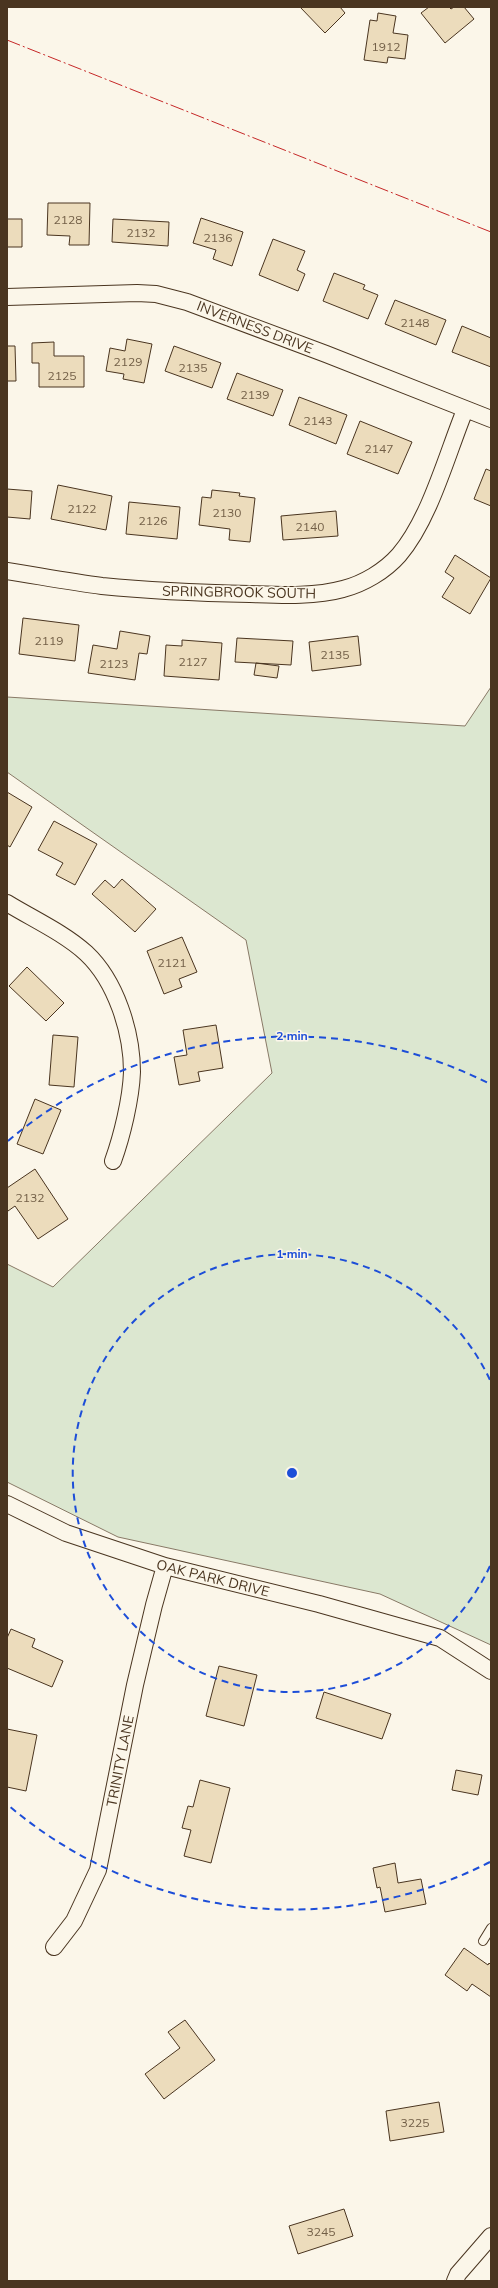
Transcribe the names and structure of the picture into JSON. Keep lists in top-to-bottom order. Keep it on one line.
{"streets":{"street":["INVERNESS DRIVE","SPRINGBROOK SOUTH","OAK PARK DRIVE","TRINITY LANE"]},"crossings":[["INVERNESS DRIVE","SPRINGBROOK SOUTH"],["OAK PARK DRIVE","TRINITY LANE"]],"house_numbers":["1912","2128","2132","2136","2148","2129","2135","2125","2139","2143","2147","2122","2130","2126","2140","2119","2135","2127","2123","2121","2132","3225","3245"],"rings":["2 min","1 min"]}
